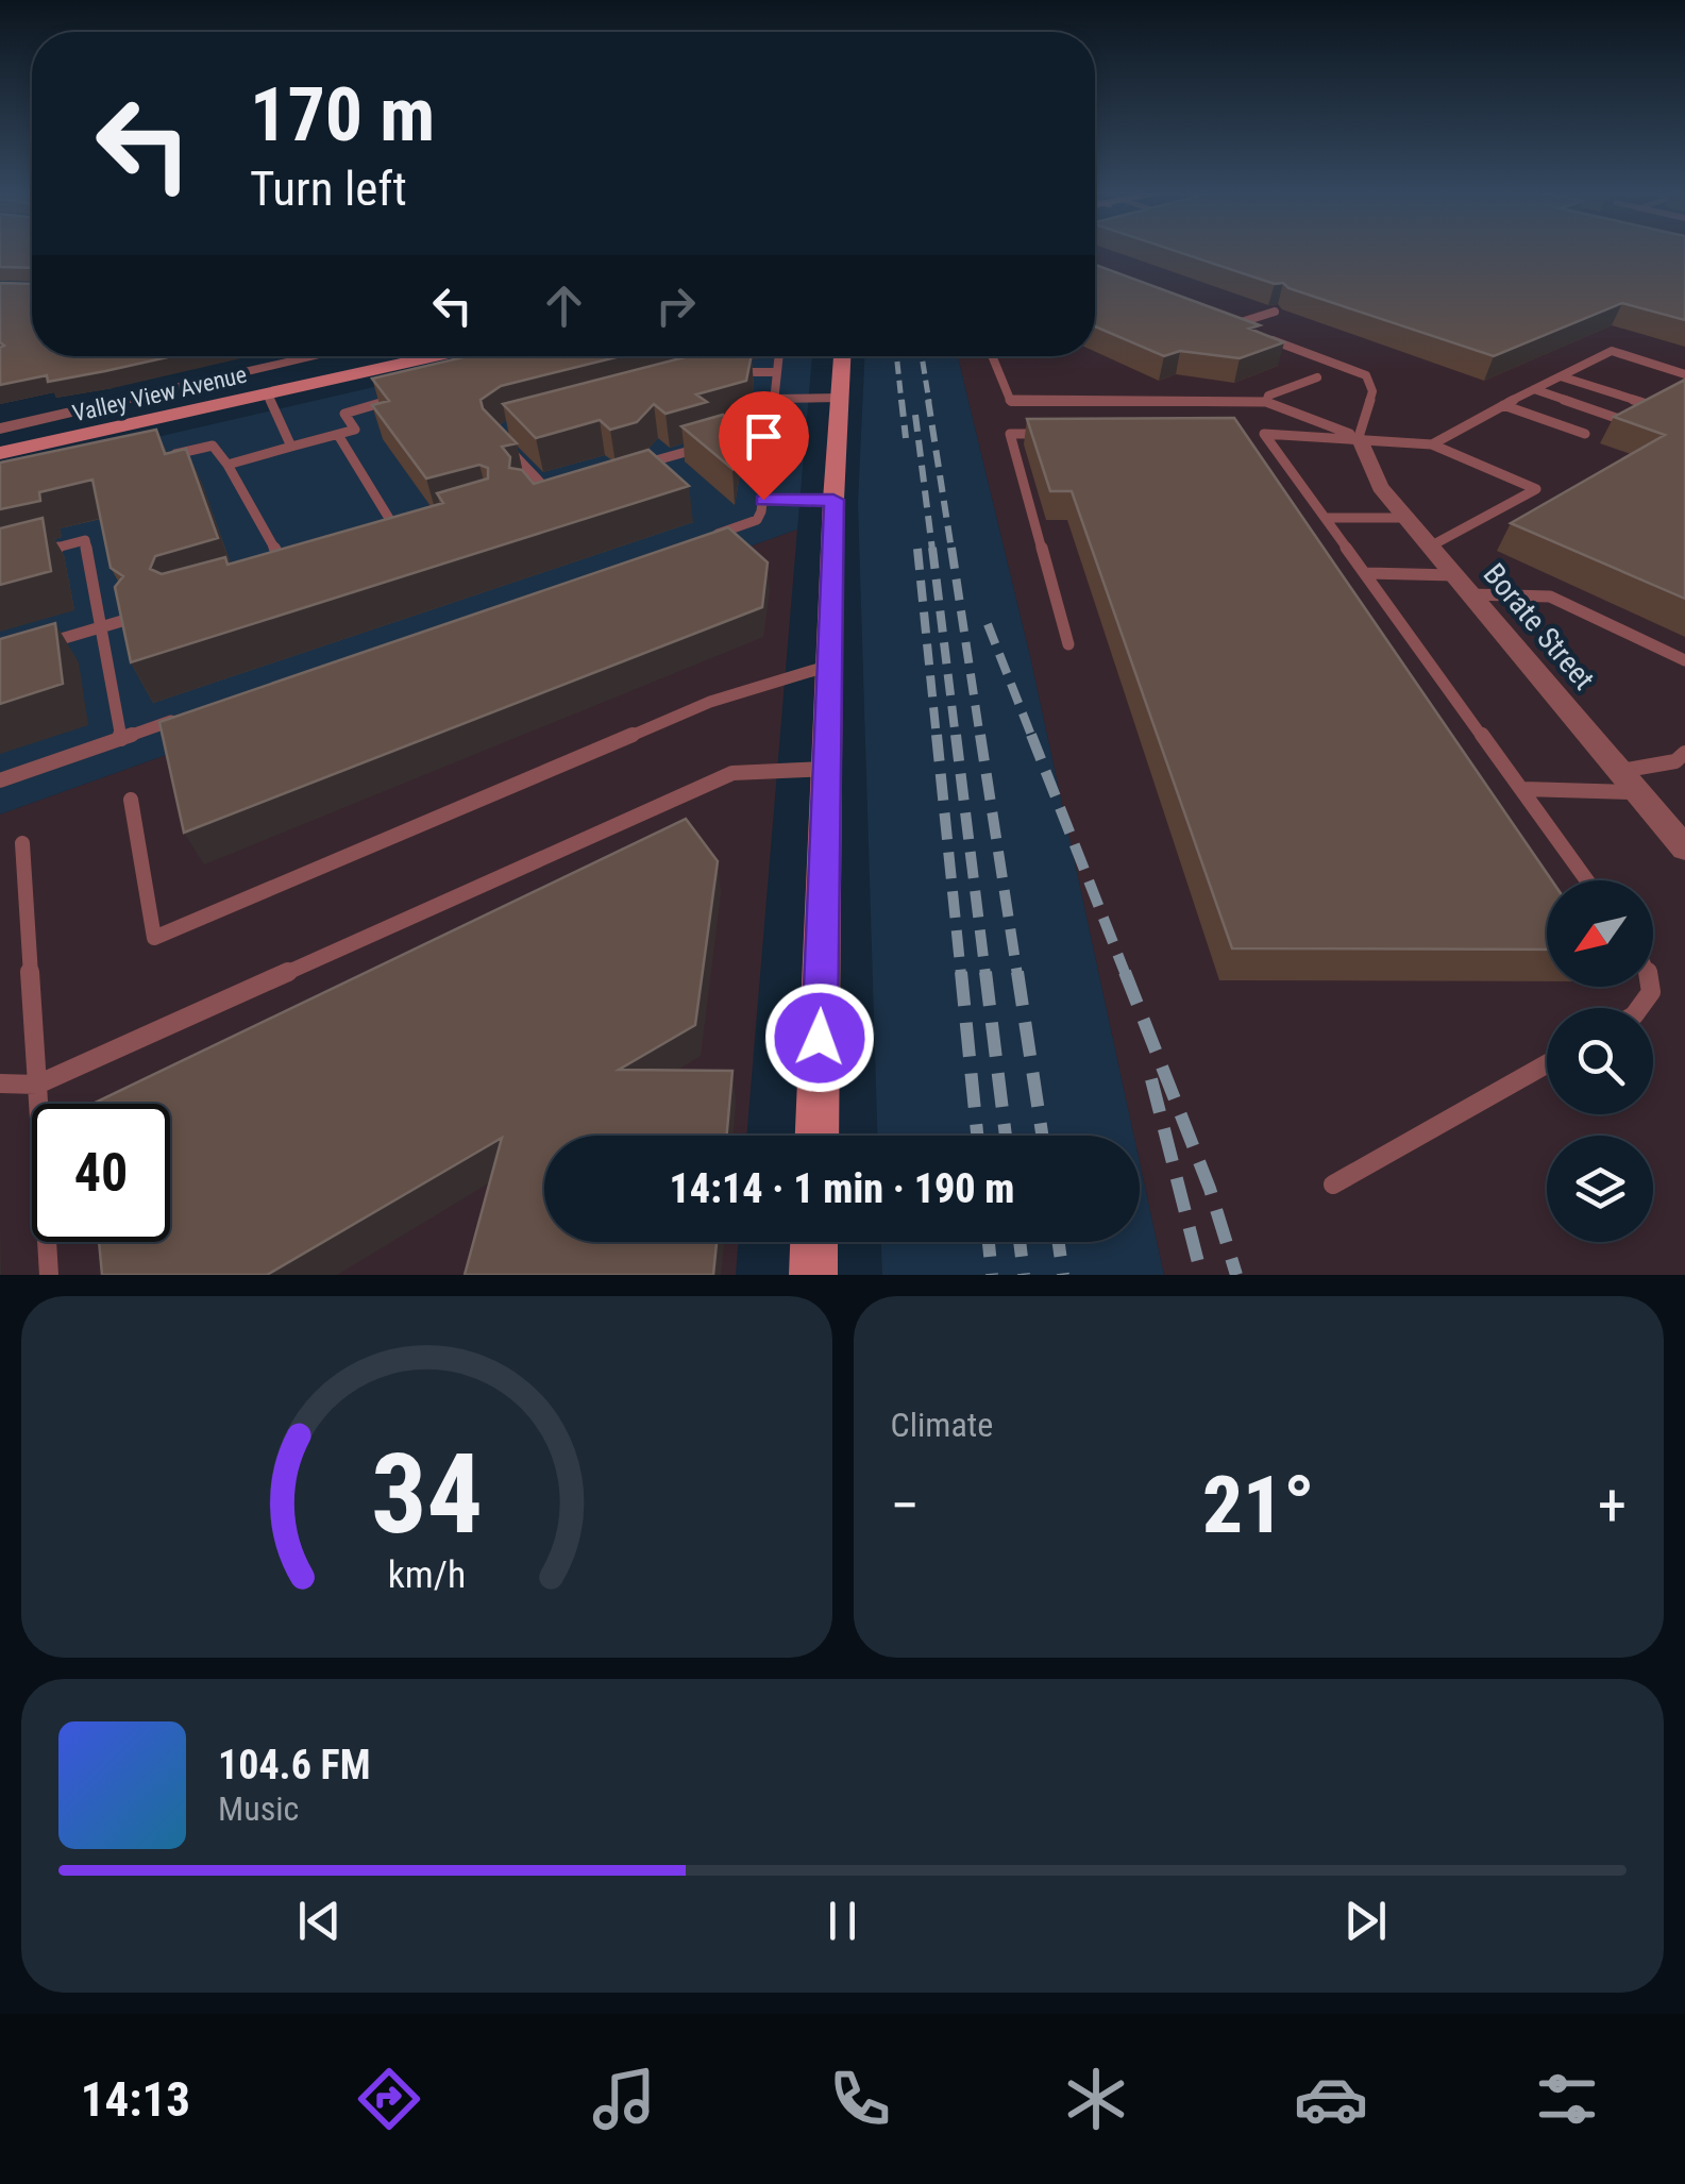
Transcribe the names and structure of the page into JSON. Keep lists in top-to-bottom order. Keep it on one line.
{"streets":{"street":["Valley View Avenue","Borate Street"]},"north":"bottom left","page":{"turn":["170 m","Turn left"],"limit":"40","trip":"14:14 · 1 min · 190 m","tile":"Climate","heat":["−","21°","+"],"song":["104.6 FM","Music"],"tabs":"14:13","gauge":["34","km/h"]}}
